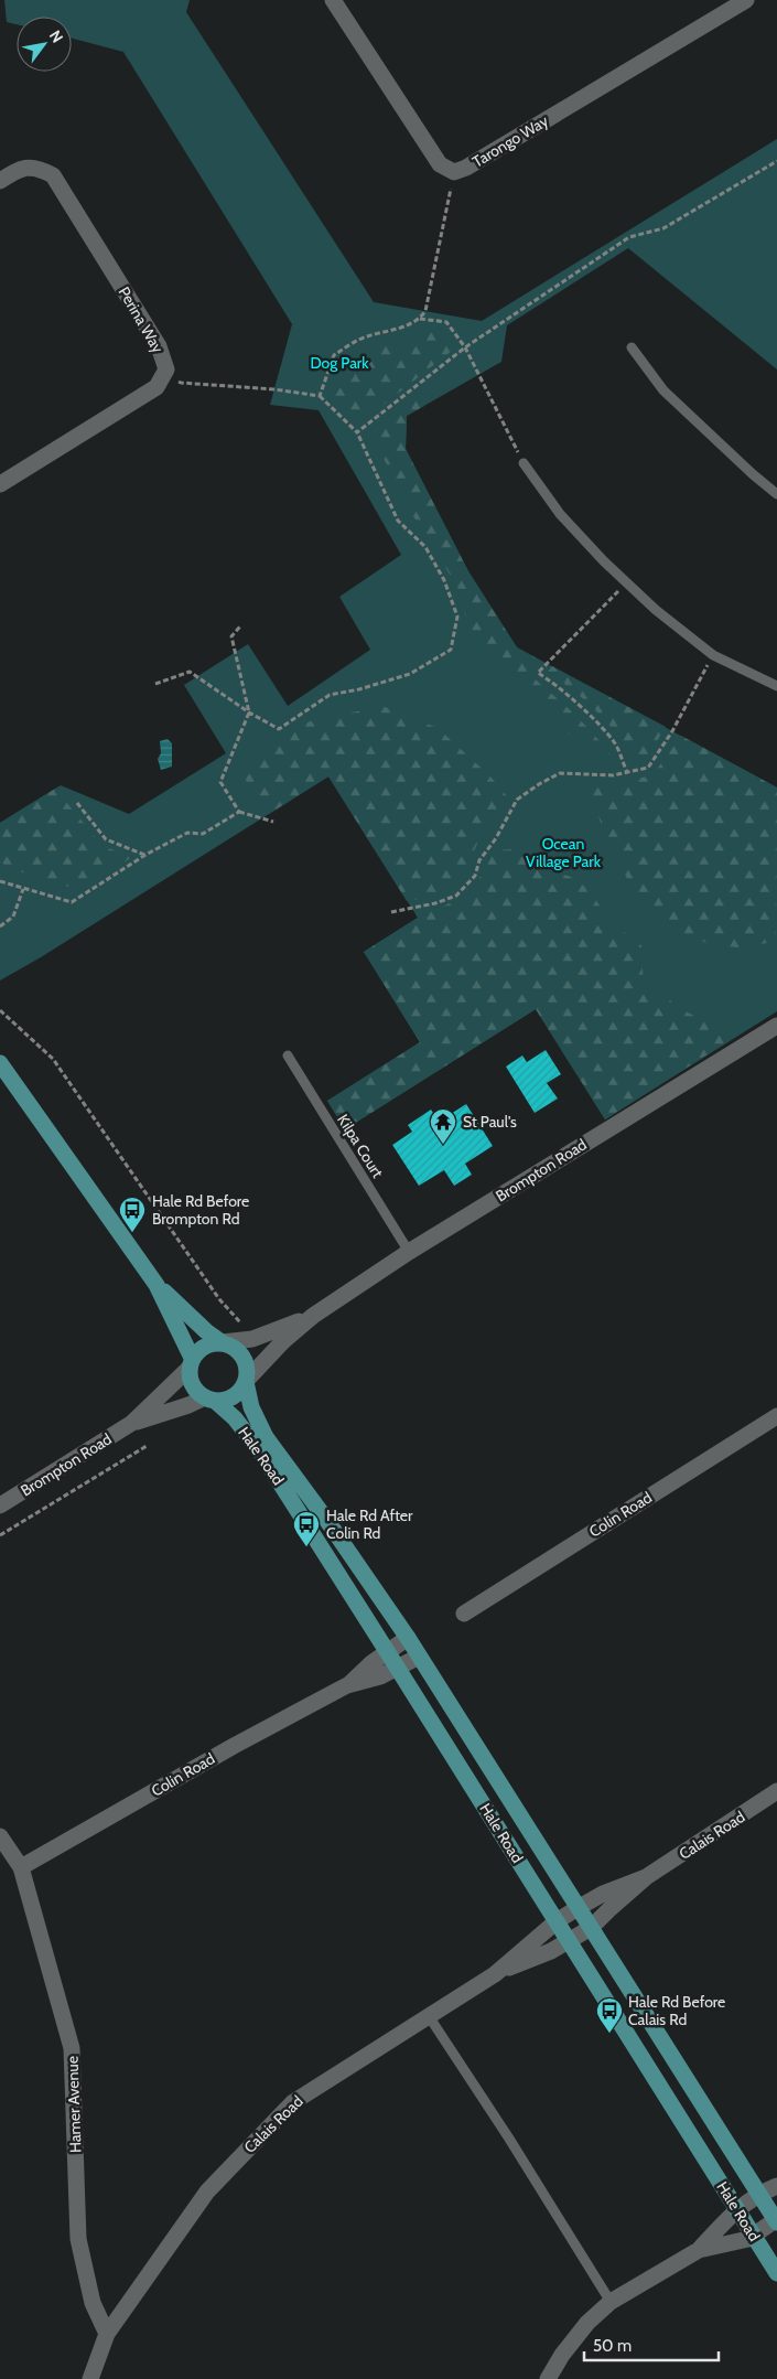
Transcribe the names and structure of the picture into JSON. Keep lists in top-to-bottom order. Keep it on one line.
{"streets":{"main road":["Hale Road"],"street":["Tarongo Way","Perina Way","Brompton Road","Colin Road","Calais Road","Hamer Avenue"],"lane":["Kilpa Court"]},"crossings":[["Kilpa Court","Brompton Road"],["Brompton Road","Hale Road"],["Hale Road","Colin Road"],["Hale Road","Calais Road"],["Colin Road","Hamer Avenue"],["Calais Road","Hamer Avenue"]],"parks":["Dog Park","Ocean Village Park"],"places":{"temple":["St Paul's"],"bus stop":["Hale Rd Before Brompton Rd","Hale Rd After Colin Rd","Hale Rd Before Calais Rd"]},"scale_bar":"50 m","north":"top right"}
